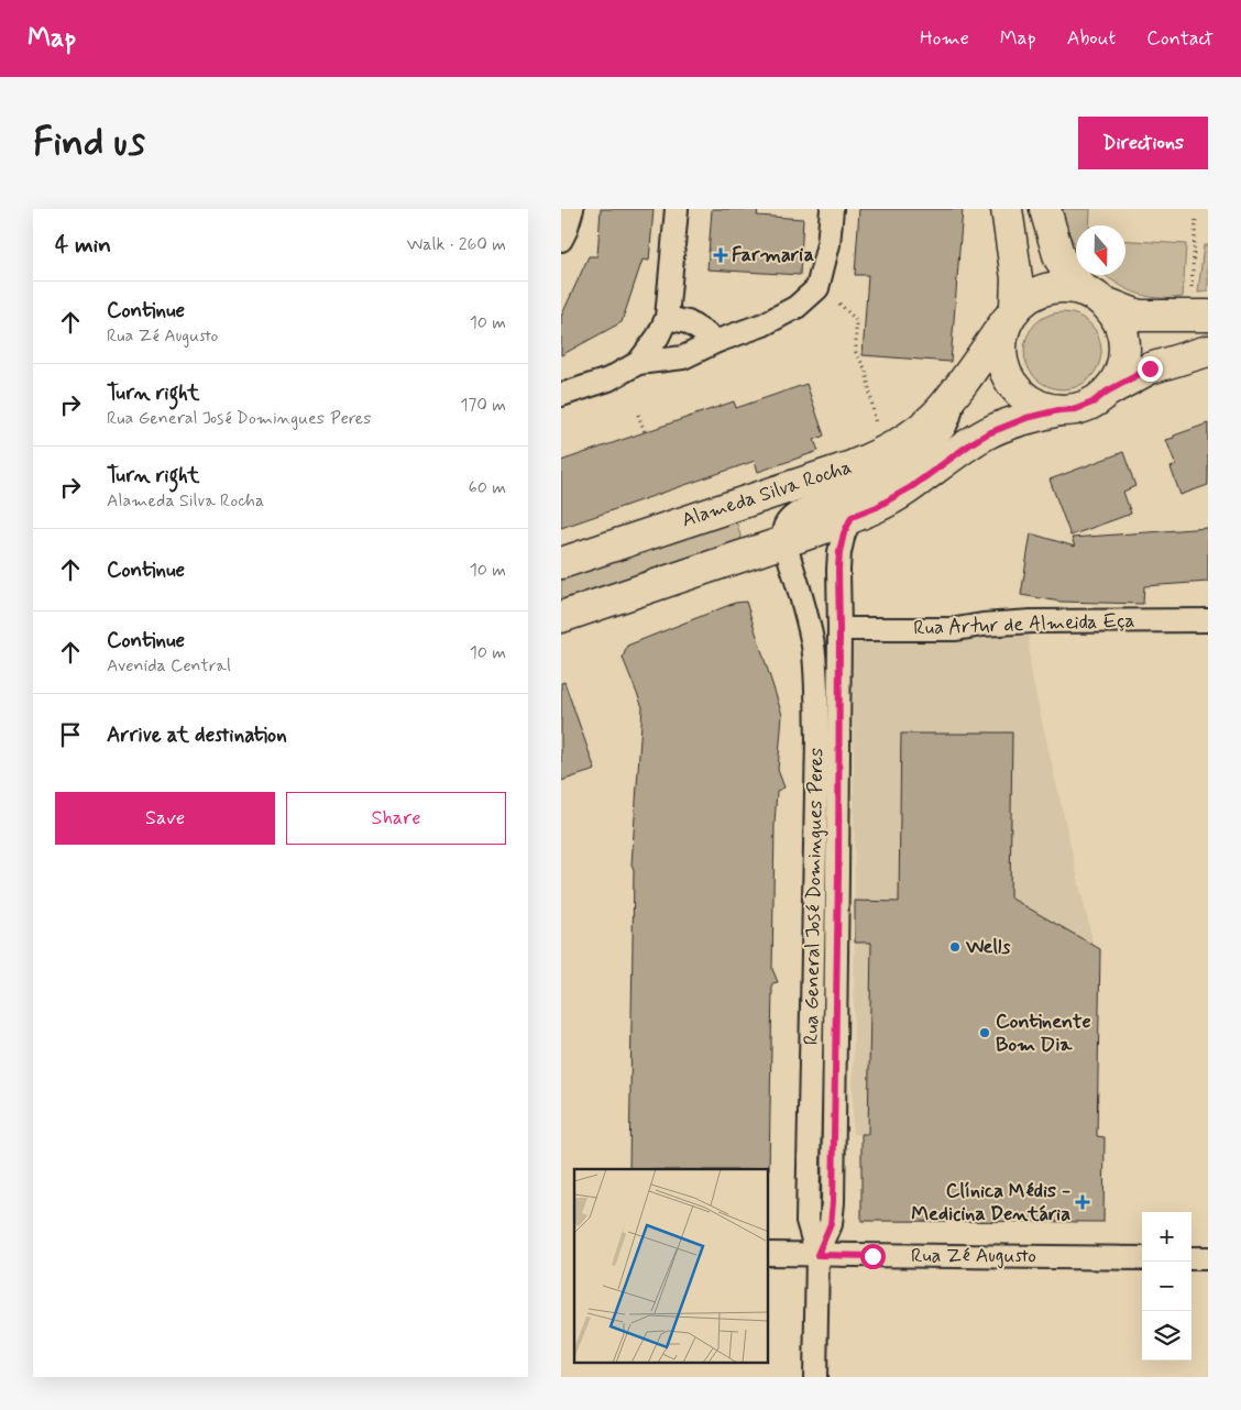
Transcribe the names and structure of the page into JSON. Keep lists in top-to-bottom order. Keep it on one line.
{"streets":{"main road":["Alameda Silva Rocha"],"street":["Rua Artur de Almeida Eça","Rua General José Domingues Peres","Rua Zé Augusto"]},"crossings":[["Alameda Silva Rocha","Rua General José Domingues Peres"],["Rua Artur de Almeida Eça","Rua General José Domingues Peres"],["Rua General José Domingues Peres","Rua Zé Augusto"]],"places":{"health":["Farmaria","Clínica Médis - Medicina Dentária"],"other":["Wells","Continente Bom Dia"]},"north":"bottom","page":{"header":"Map","nav":["Home","Map","About","Contact"],"buttons":["Directions",["Save","Share"]],"title":"Find us","heading":["4 min","Walk · 260 m"],"list":[["Continue","Rua Zé Augusto","10 m"],["Turn right","Rua General José Domingues Peres","170 m"],["Turn right","Alameda Silva Rocha","60 m"],["Continue","10 m"],["Continue","Avenida Central","10 m"],"Arrive at destination"],"map_buttons":["+","−"]}}
